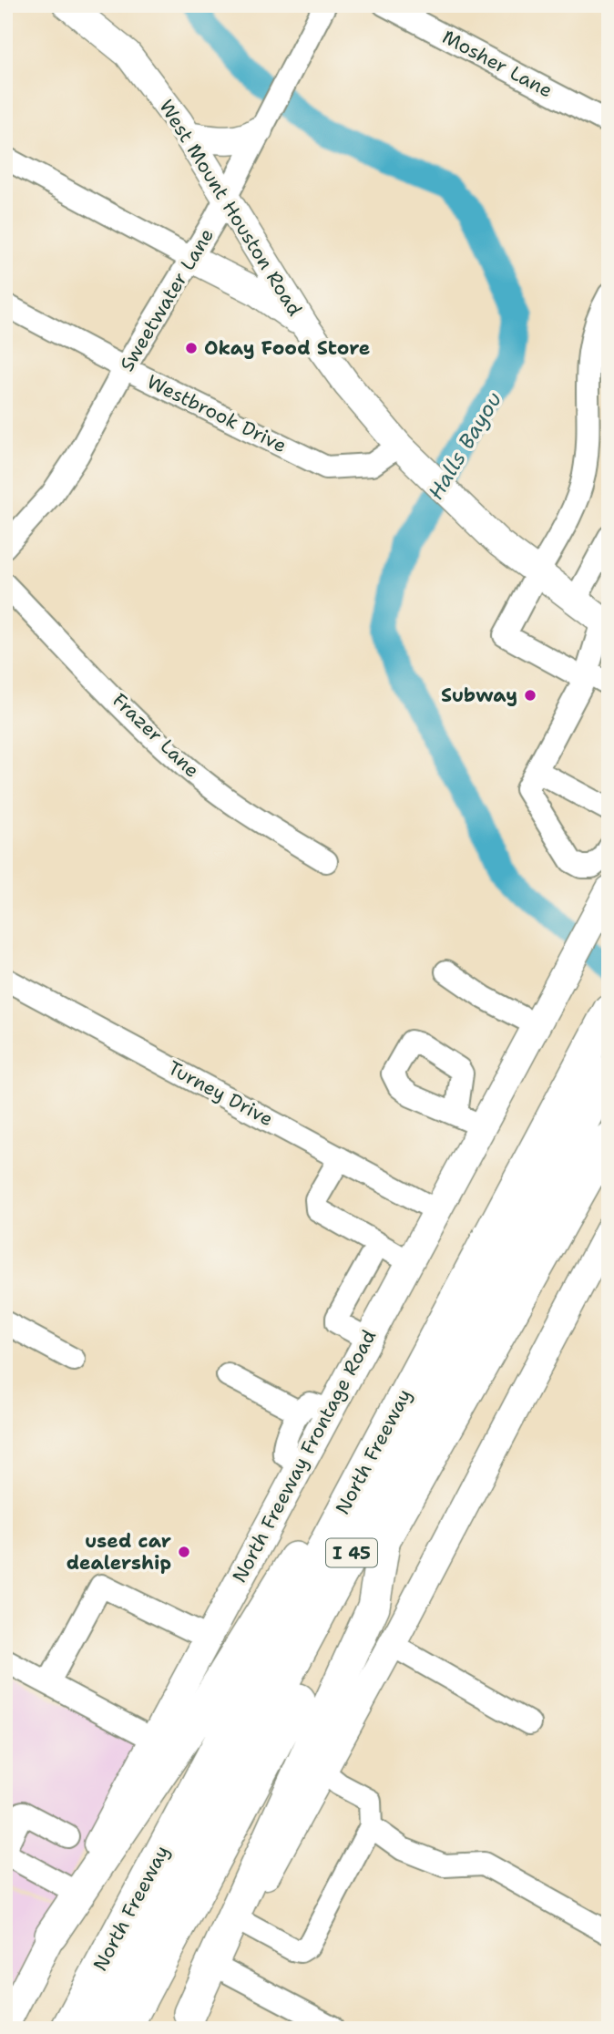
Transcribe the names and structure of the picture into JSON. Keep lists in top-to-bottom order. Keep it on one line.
{"streets":{"highway":["North Freeway","I 45"],"main road":["West Mount Houston Road","North Freeway Frontage Road"],"street":["Mosher Lane","Sweetwater Lane","Westbrook Drive","Frazer Lane","Turney Drive"]},"crossings":[["West Mount Houston Road","Sweetwater Lane"],["West Mount Houston Road","Westbrook Drive"],["Sweetwater Lane","Westbrook Drive"],["Turney Drive","North Freeway Frontage Road"]],"water":["Halls Bayou"],"places":["Okay Food Store","Subway","used car dealership"]}
